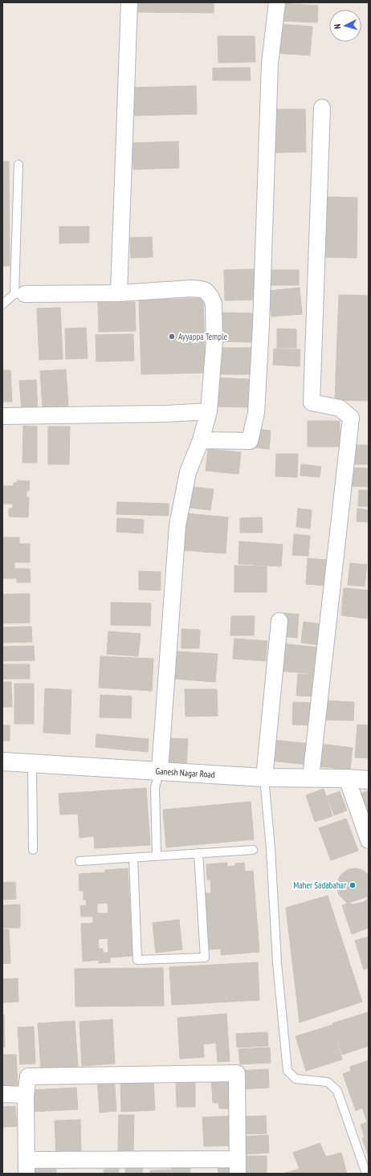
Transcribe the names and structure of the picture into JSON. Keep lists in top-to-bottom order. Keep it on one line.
{"streets":{"street":["Ganesh Nagar Road"]},"places":["Ayyappa Temple","Maher Sadabahar"],"north":"left"}
